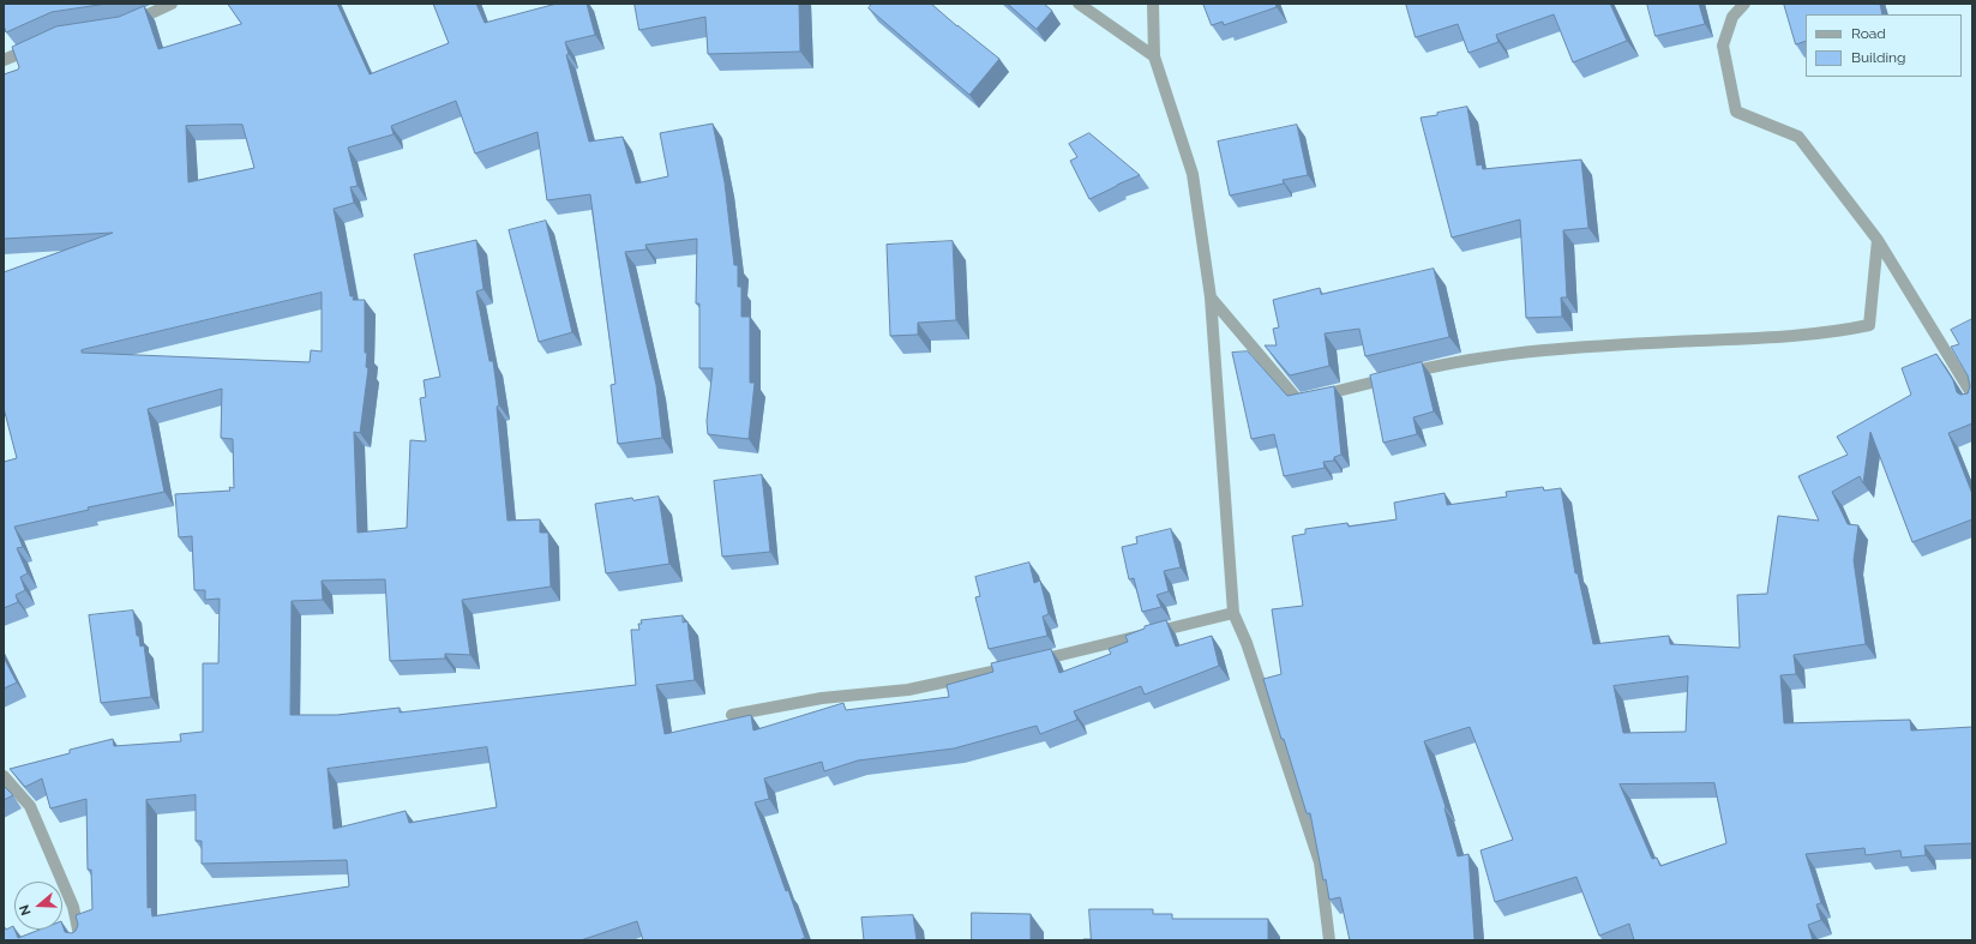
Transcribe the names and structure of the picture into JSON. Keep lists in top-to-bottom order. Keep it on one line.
{"legend":["Road","Building"],"north":"left"}
